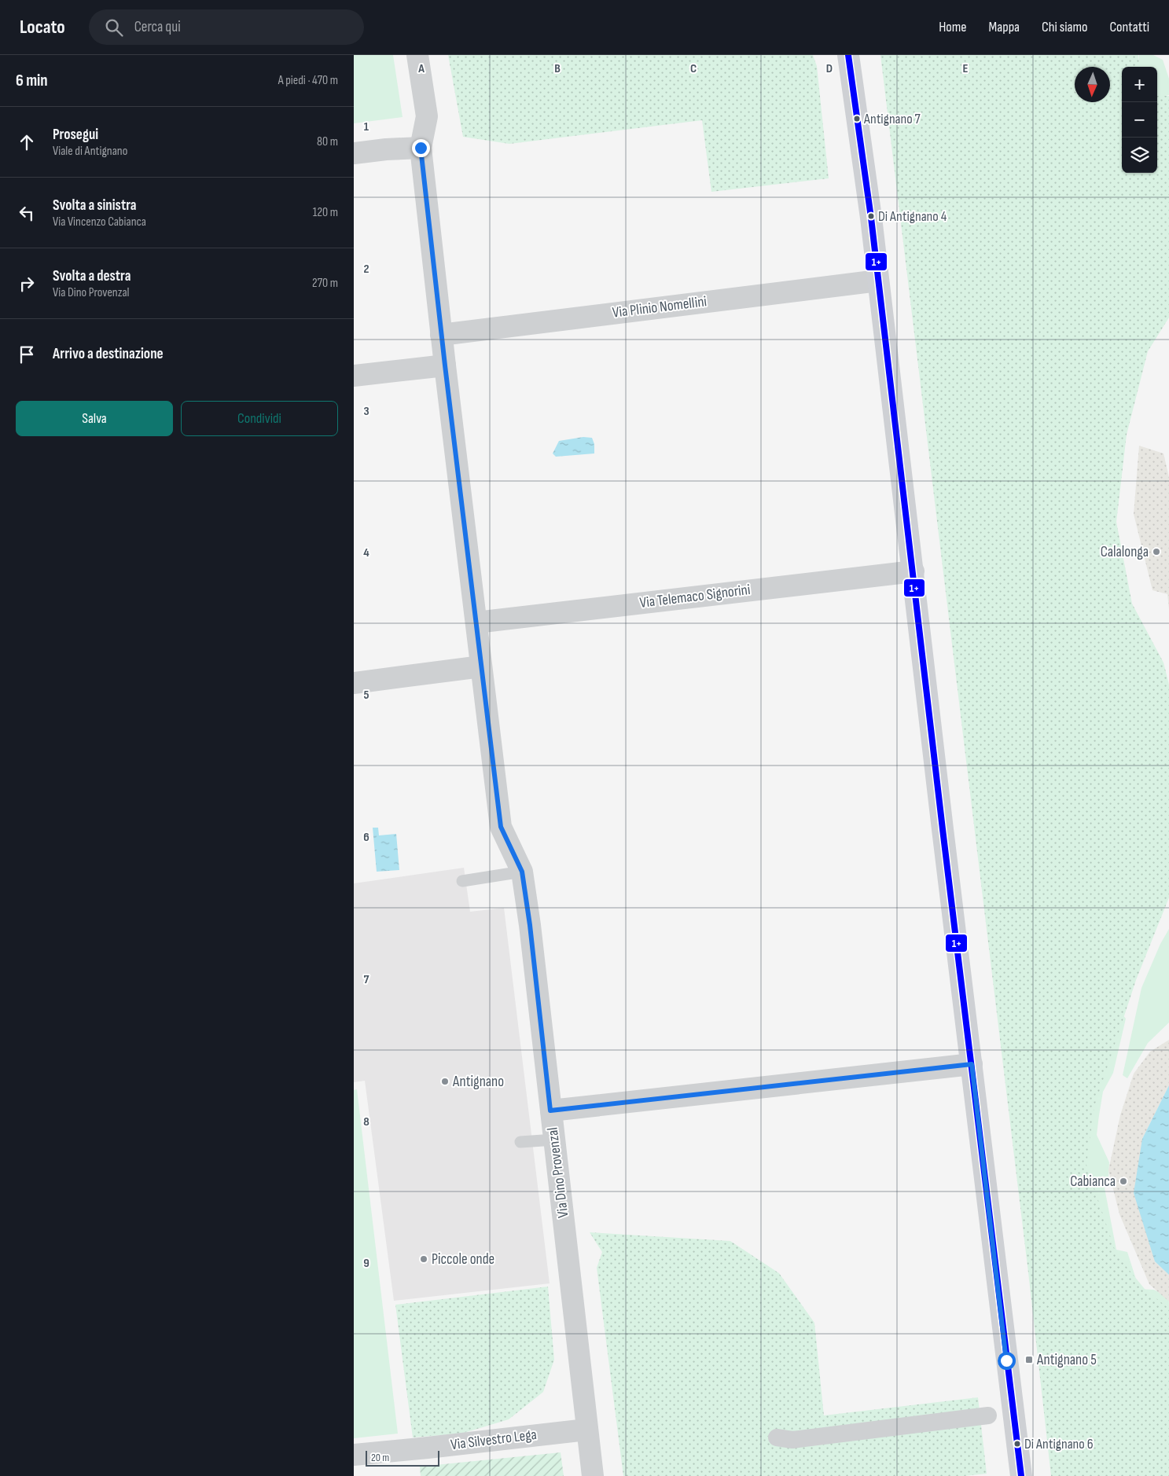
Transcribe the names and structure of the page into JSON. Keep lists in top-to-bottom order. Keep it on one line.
{"streets":{"street":["Via Plinio Nomellini","Via Telemaco Signorini","Via Dino Provenzal","Via Silvestro Lega"]},"crossings":[["Via Plinio Nomellini","Via Dino Provenzal"],["Via Telemaco Signorini","Via Dino Provenzal"],["Via Dino Provenzal","Via Silvestro Lega"]],"places":{"other":["Antignano 7","Di Antignano 4","Calalonga","Antignano","Cabianca","Piccole onde","Di Antignano 6"],"transit":["Antignano 5"]},"lines":["transit line 1+"],"scale_bar":"20 m","north":"bottom","page":{"header":"Locato","search":"Cerca qui","nav":["Home","Mappa","Chi siamo","Contatti"],"heading":["6 min","A piedi · 470 m"],"map_buttons":["+","−"],"list":[["Prosegui","Viale di Antignano","80 m"],["Svolta a sinistra","Via Vincenzo Cabianca","120 m"],["Svolta a destra","Via Dino Provenzal","270 m"],"Arrivo a destinazione"],"buttons":["Salva","Condividi"],"scale":"20 m"},"grid":{"columns":["A","B","C","D","E"],"rows":["1","2","3","4","5","6","7","8","9"]}}
